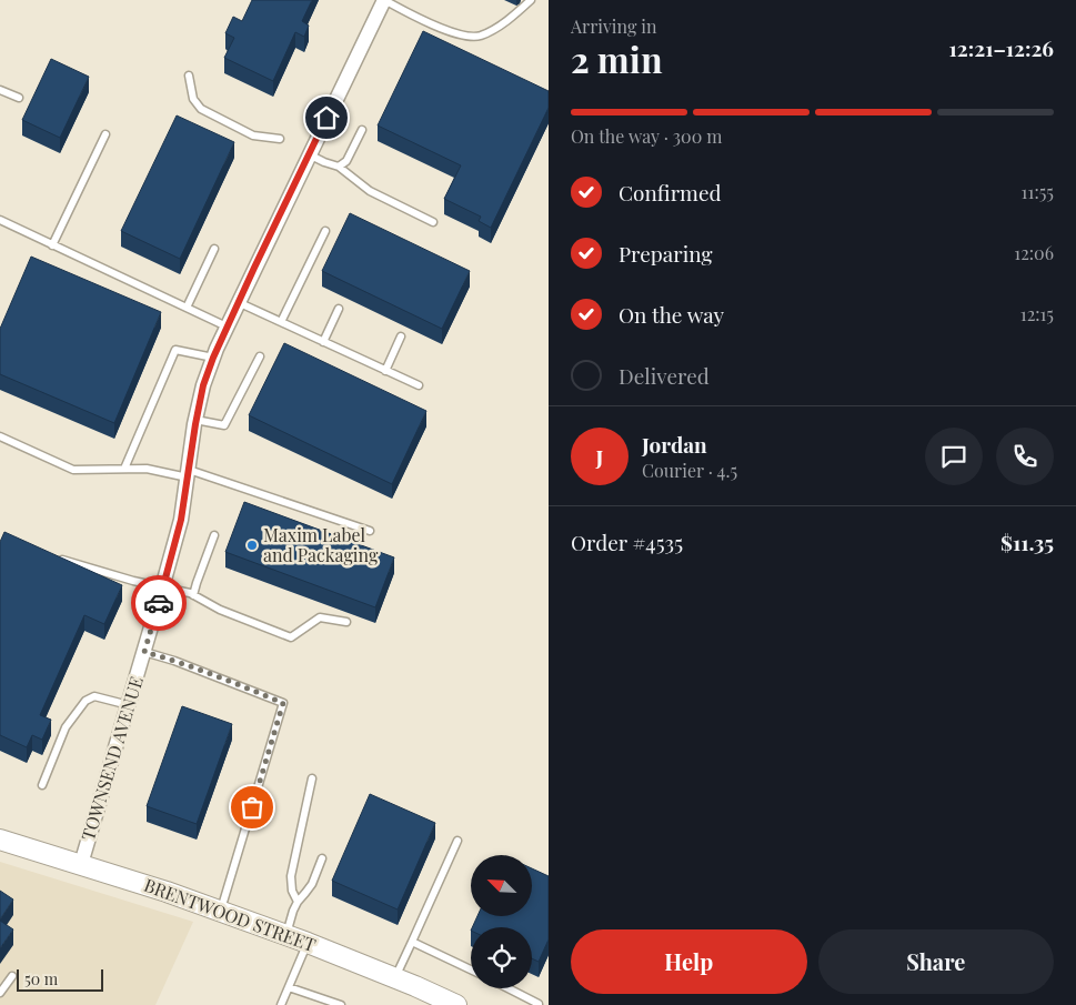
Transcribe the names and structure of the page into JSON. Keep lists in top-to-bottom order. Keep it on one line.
{"streets":{"main road":["BRENTWOOD STREET"],"street":["TOWNSEND AVENUE"]},"crossings":[["TOWNSEND AVENUE","BRENTWOOD STREET"]],"places":["Maxim Label and Packaging"],"scale_bar":"50 m","north":"top left","page":{"heading":["2 min","Arriving in","12:21–12:26"],"panel":["Jordan","Courier · 4.5","Order #4535","$11.35"],"bar":"On the way · 300 m","list":[["Confirmed","11:55"],["Preparing","12:06"],["On the way","12:15"],"Delivered"],"round":"J","buttons":["Help","Share"],"scale":"50 m"}}
